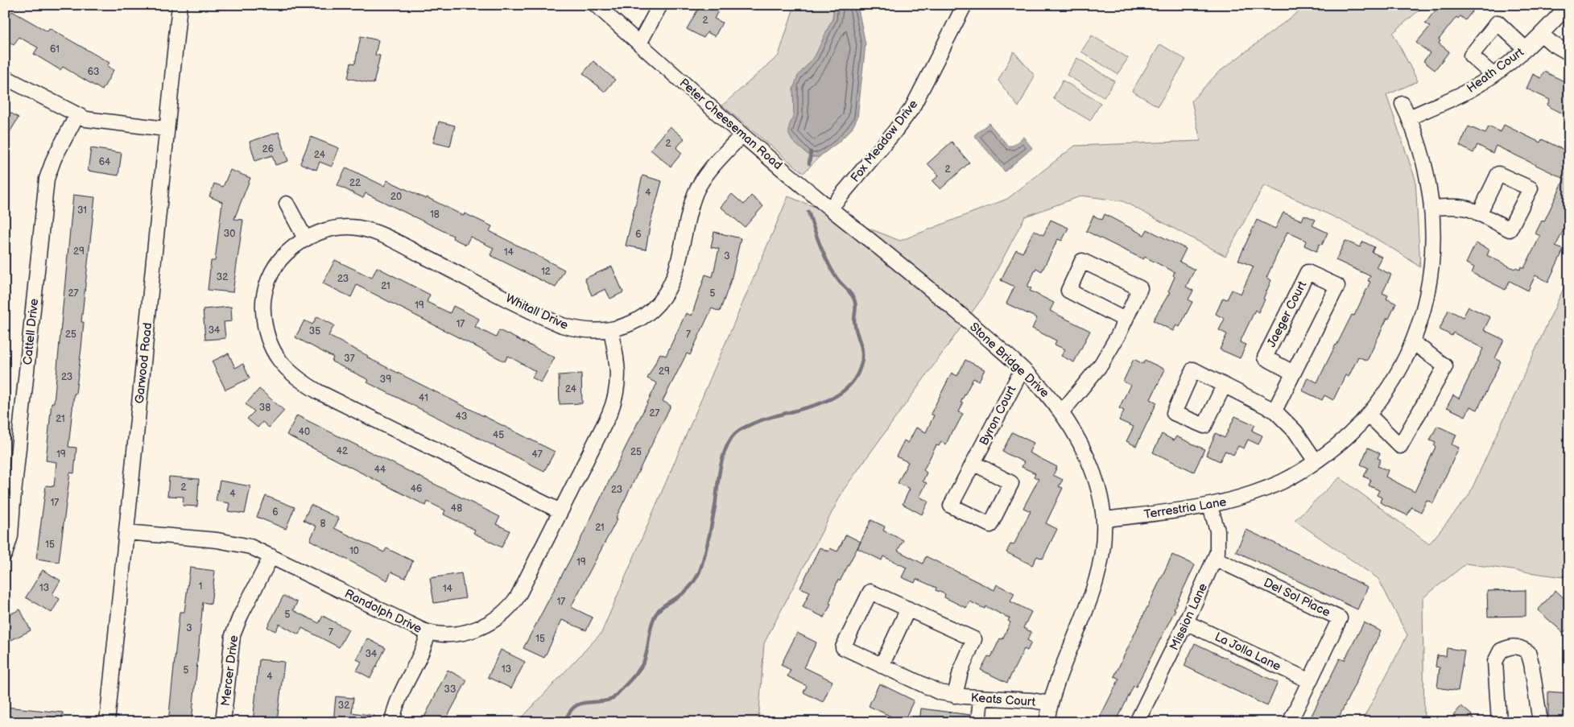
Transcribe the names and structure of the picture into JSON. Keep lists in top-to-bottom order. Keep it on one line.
{"streets":{"street":["Heath Court","Peter Cheeseman Road","Fox Meadow Drive","Whitall Drive","Jaeger Court","Cattell Drive","Stone Bridge Drive","Garwood Road","Byron Court","Terrestria Lane","Del Sol Place","Randolph Drive","Mission Lane","La Jolla Lane","Mercer Drive","Keats Court"]},"crossings":[["Heath Court","Terrestria Lane"],["Peter Cheeseman Road","Fox Meadow Drive"],["Peter Cheeseman Road","Whitall Drive"],["Peter Cheeseman Road","Stone Bridge Drive"],["Whitall Drive","Randolph Drive"],["Stone Bridge Drive","Byron Court"],["Stone Bridge Drive","Terrestria Lane"],["Stone Bridge Drive","Keats Court"],["Garwood Road","Randolph Drive"],["Terrestria Lane","Mission Lane"],["Del Sol Place","Mission Lane"],["Del Sol Place","La Jolla Lane"],["Randolph Drive","Mercer Drive"],["Mission Lane","La Jolla Lane"]],"house_numbers":["2","61","63","2","26","24","64","2","22","4","20","31","18","30","6","29","14","3","12","32","23","21","27","5","19","17","34","35","25","7","37","29","23","39","24","41","38","27","43","21","40","45","42","25","19","47","44","2","46","23","4","17","48","6","8","21","15","10","19","1","13","14","17","5","3","7","15","34","13","5","4","33","32"]}
